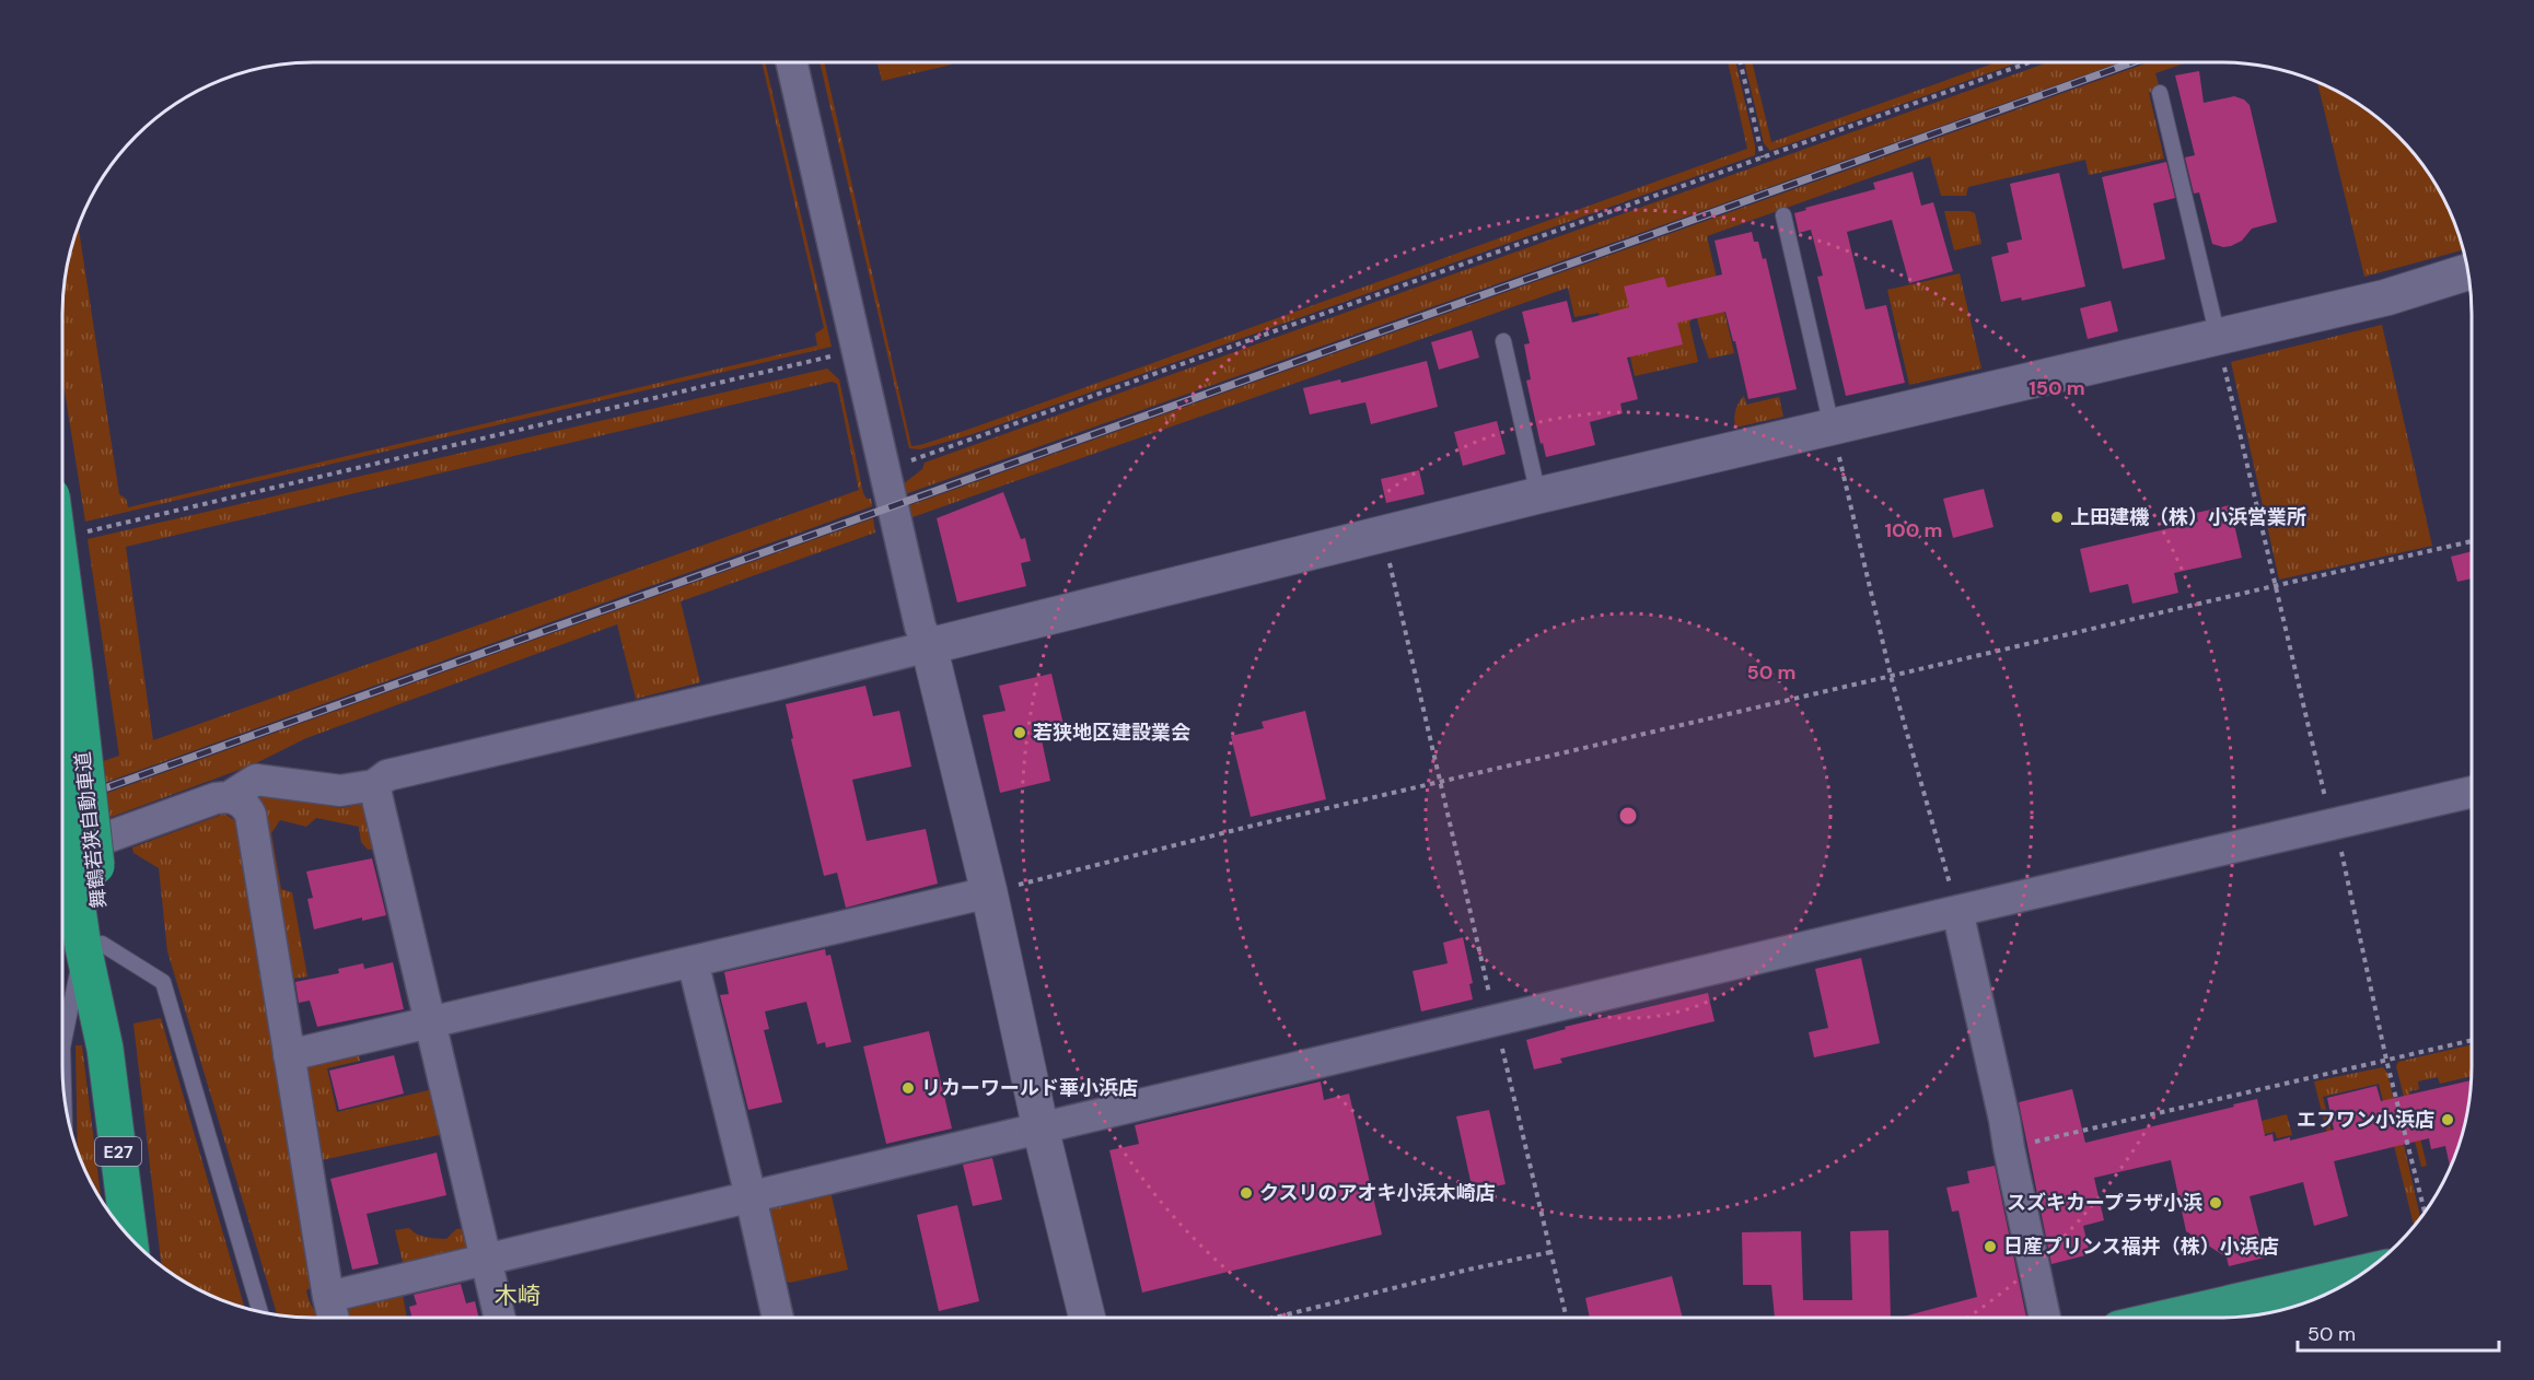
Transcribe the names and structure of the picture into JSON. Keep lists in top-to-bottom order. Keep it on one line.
{"streets":{"highway":["舞鶴若狭自動車道","E27"]},"districts":["木崎"],"places":["上田建機（株）小浜営業所","若狭地区建設業会","リカーワールド華小浜店","エフワン小浜店","クスリのアオキ小浜木崎店","スズキカープラザ小浜","日産プリンス福井（株）小浜店"],"scale_bar":"50 m","rings":["150 m","100 m","50 m"]}
